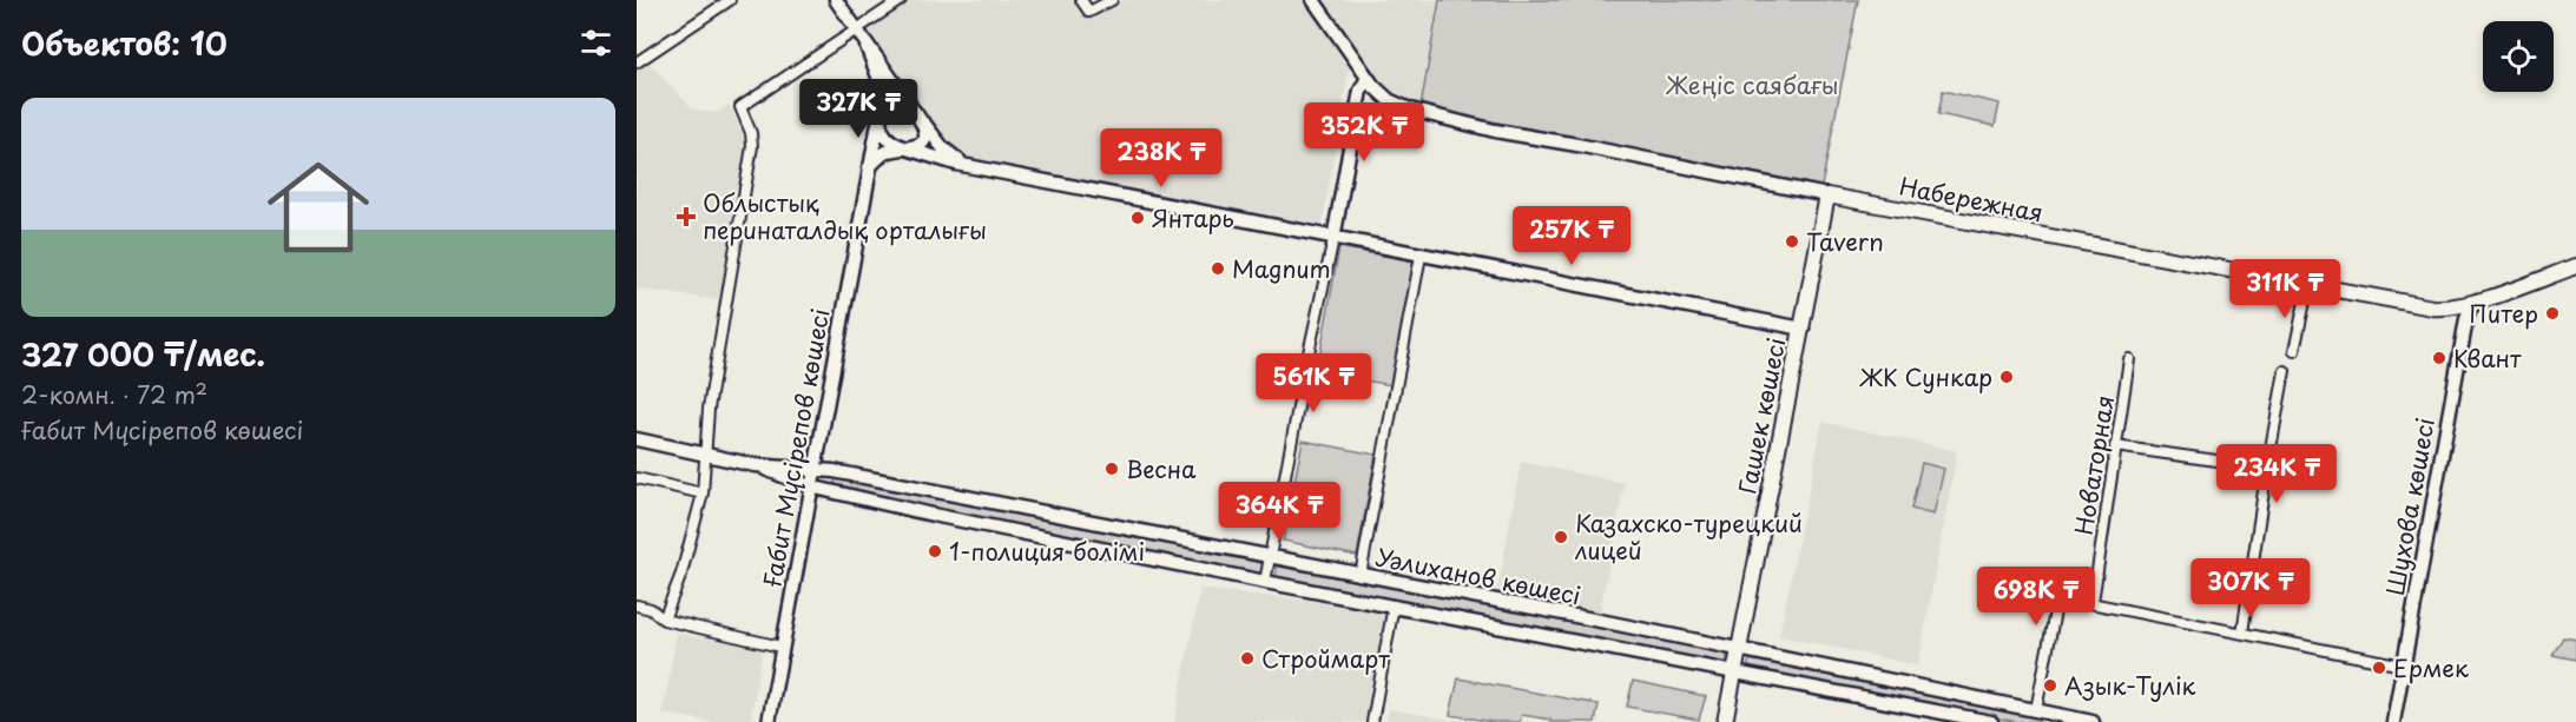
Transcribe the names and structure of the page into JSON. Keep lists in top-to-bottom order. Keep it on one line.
{"streets":{"main road":["Набережная","Гашек көшесі"],"street":["Ғабит Мүсірепов көшесі","Новаторная","Шухова көшесі","Уәлиханов көшесі"]},"crossings":[["Набережная","Гашек көшесі"],["Набережная","Шухова көшесі"],["Гашек көшесі","Уәлиханов көшесі"],["Ғабит Мүсірепов көшесі","Уәлиханов көшесі"]],"parks":["Жеңіс саябағы"],"places":{"health":["Облыстық перинаталдық орталығы"],"other":["Янтарь","Tavern","Magnum","Питер","Квант","ЖК Сункар","Весна","Казахско-турецкий лицей","1-полиция болiмi","Строймарт","Ермек","Азык-Тулiк"]},"page":{"heading":"Объектов: 10","price":["327K ₸","352K ₸","238K ₸","257K ₸","311K ₸","561K ₸","234K ₸","364K ₸","307K ₸","698K ₸"],"list":[{"name":"327 000 ₸/мес.","note":"2-комн. · 72 m² · Ғабит Мүсірепов көшесі"}]}}
